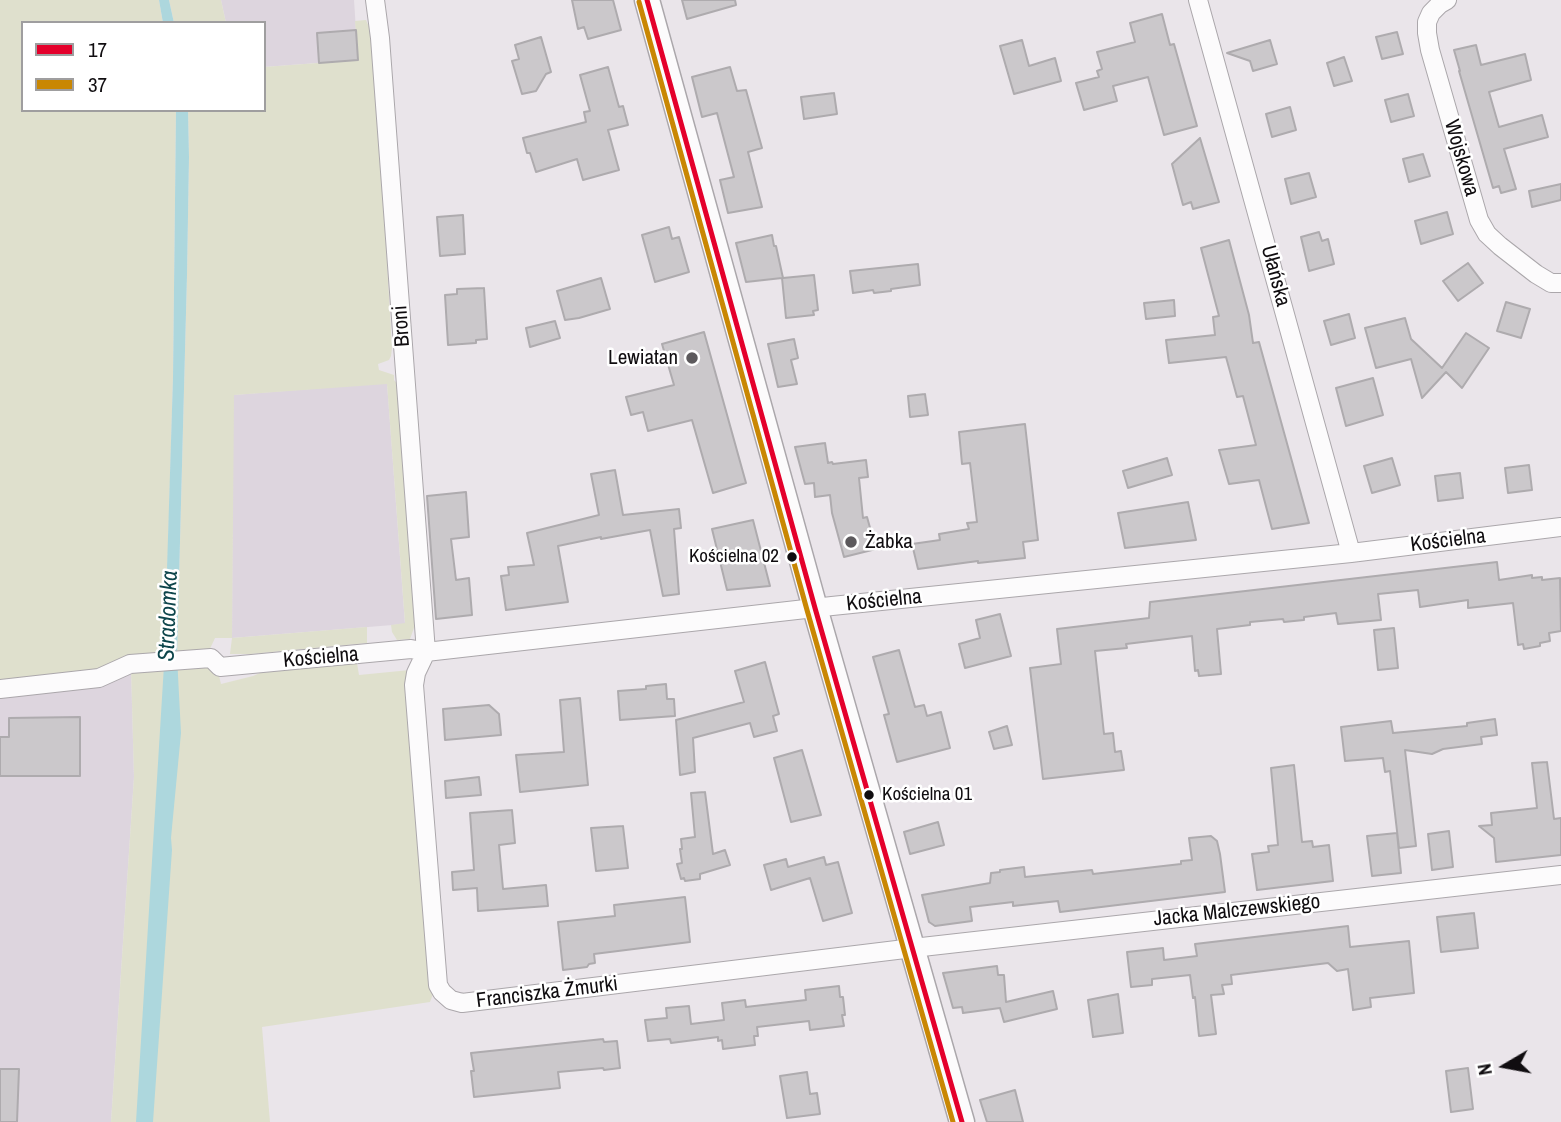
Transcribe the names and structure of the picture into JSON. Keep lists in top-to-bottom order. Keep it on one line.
{"streets":{"street":["Wojskowa","Ułańska","Broni","Kościelna","Jacka Malczewskiego","Franciszka Żmurki"]},"crossings":[["Ułańska","Kościelna"],["Broni","Kościelna"],["Broni","Franciszka Żmurki"],["Kościelna","Franciszka Żmurki"],["Jacka Malczewskiego","Franciszka Żmurki"]],"water":["Stradomka"],"places":["Lewiatan","Żabka","Kościelna 02","Kościelna 01"],"lines":["transit line 17","transit line 37"],"legend":["17","37"],"north":"left"}
